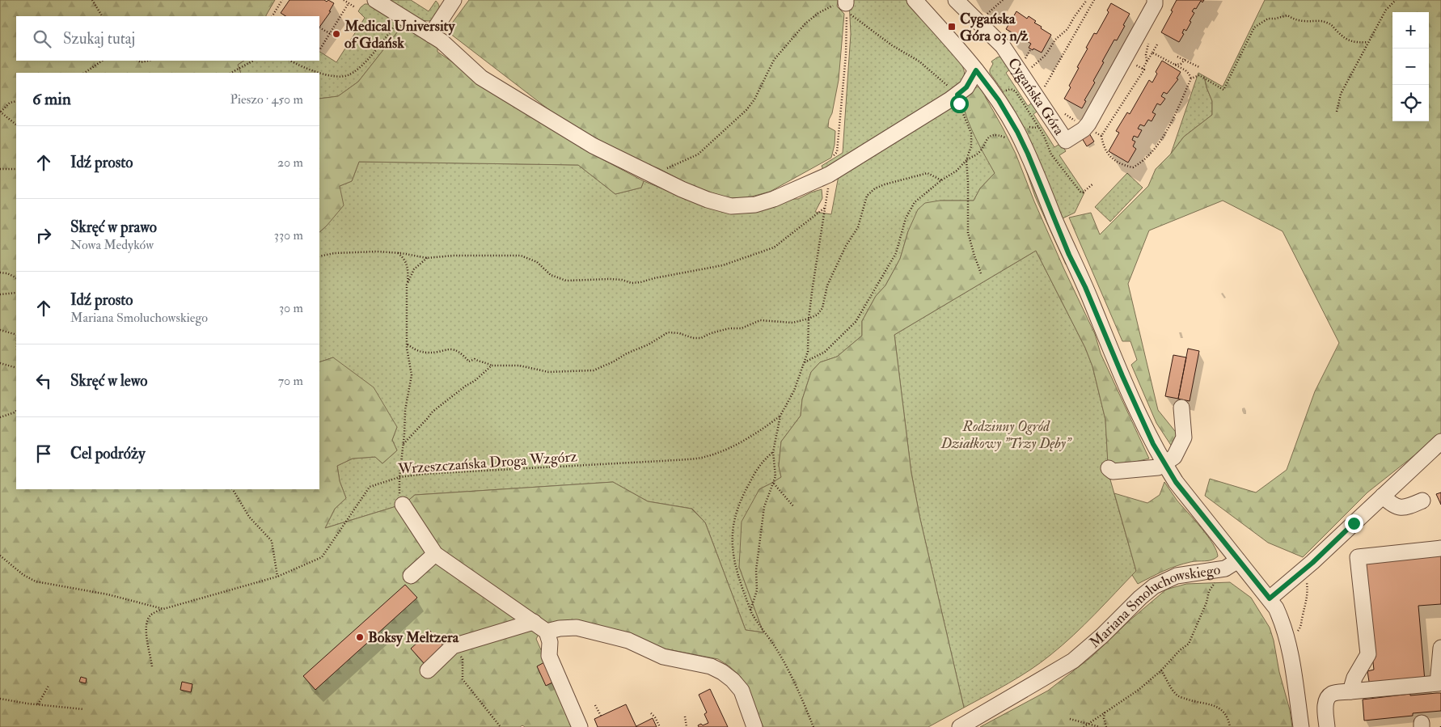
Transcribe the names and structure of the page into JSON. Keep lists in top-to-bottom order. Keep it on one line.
{"streets":{"street":["Cygańska Góra","Mariana Smoluchowskiego"],"path":["Wrzeszczańska Droga Wzgórz"]},"parks":["Rodzinny Ogród Działkowy \"Trzy Dęby\""],"places":{"transit":["Cygańska Góra 03 n/ż"],"other":["Medical University of Gdańsk","Boksy Meltzera"]},"page":{"map_buttons":["+","−"],"search":"Szukaj tutaj","heading":["6 min","Pieszo · 450 m"],"list":[["Idź prosto","20 m"],["Skręć w prawo","Nowa Medyków","330 m"],["Idź prosto","Mariana Smoluchowskiego","30 m"],["Skręć w lewo","70 m"],"Cel podróży"]}}
